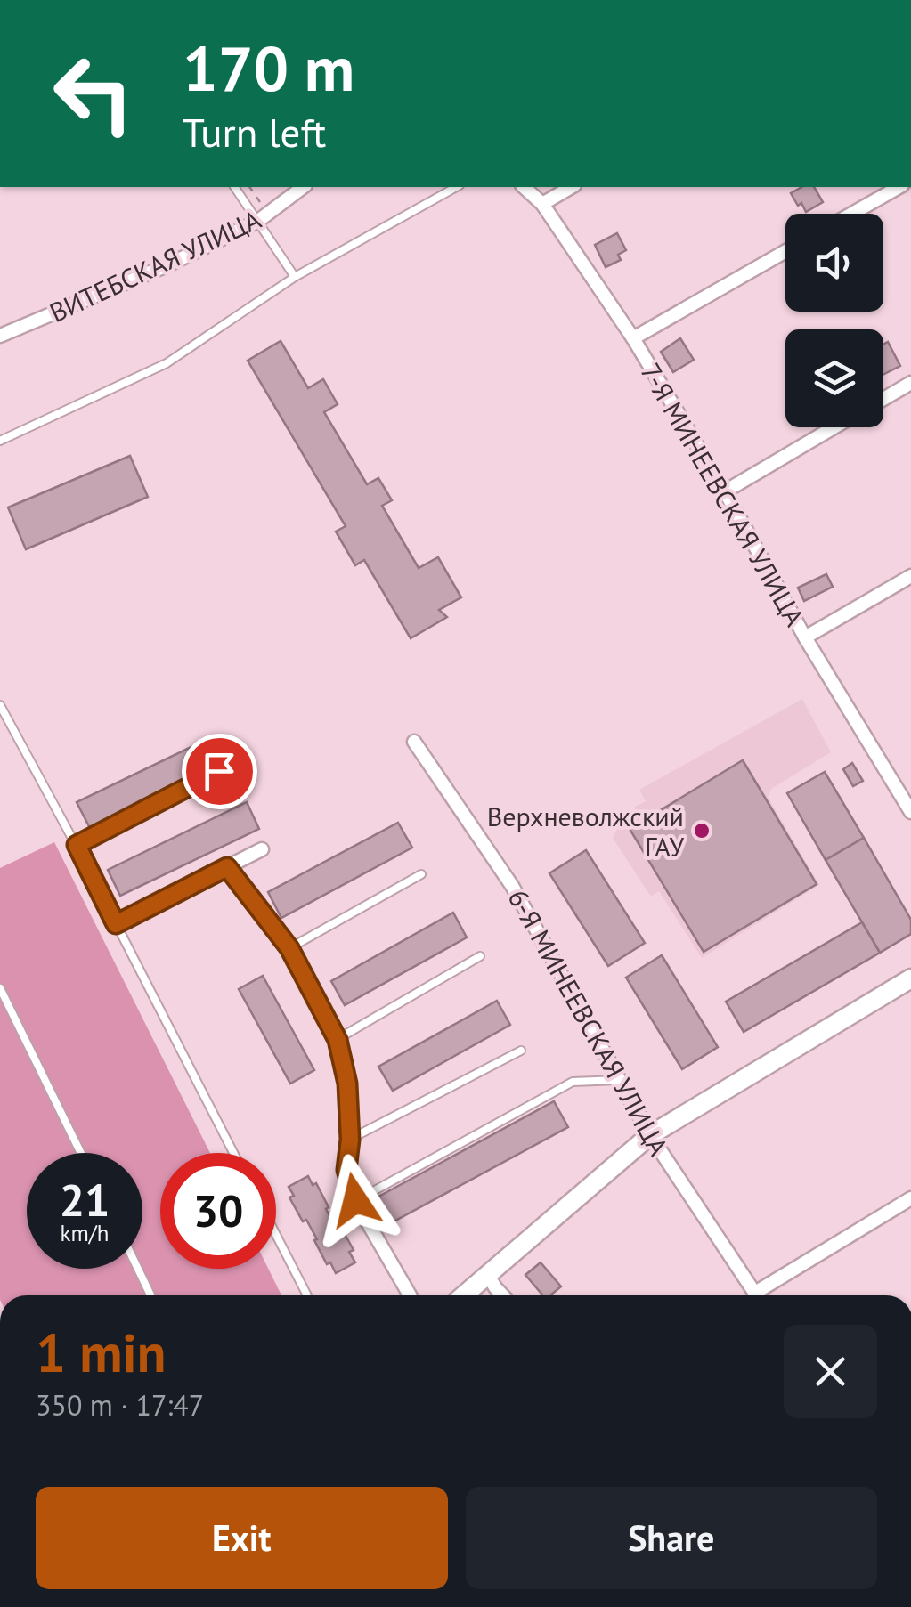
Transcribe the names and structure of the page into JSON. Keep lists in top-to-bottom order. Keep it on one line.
{"streets":{"street":["ВИТЕБСКАЯ УЛИЦА","7-Я МИНЕЕВСКАЯ УЛИЦА","6-Я МИНЕЕВСКАЯ УЛИЦА"]},"places":["Верхневолжский ГАУ"],"page":{"turn":["170 m","Turn left"],"speed":"21 km/h","limit":"30","heading":["1 min","350 m · 17:47"],"buttons":["Exit","Share"]}}
